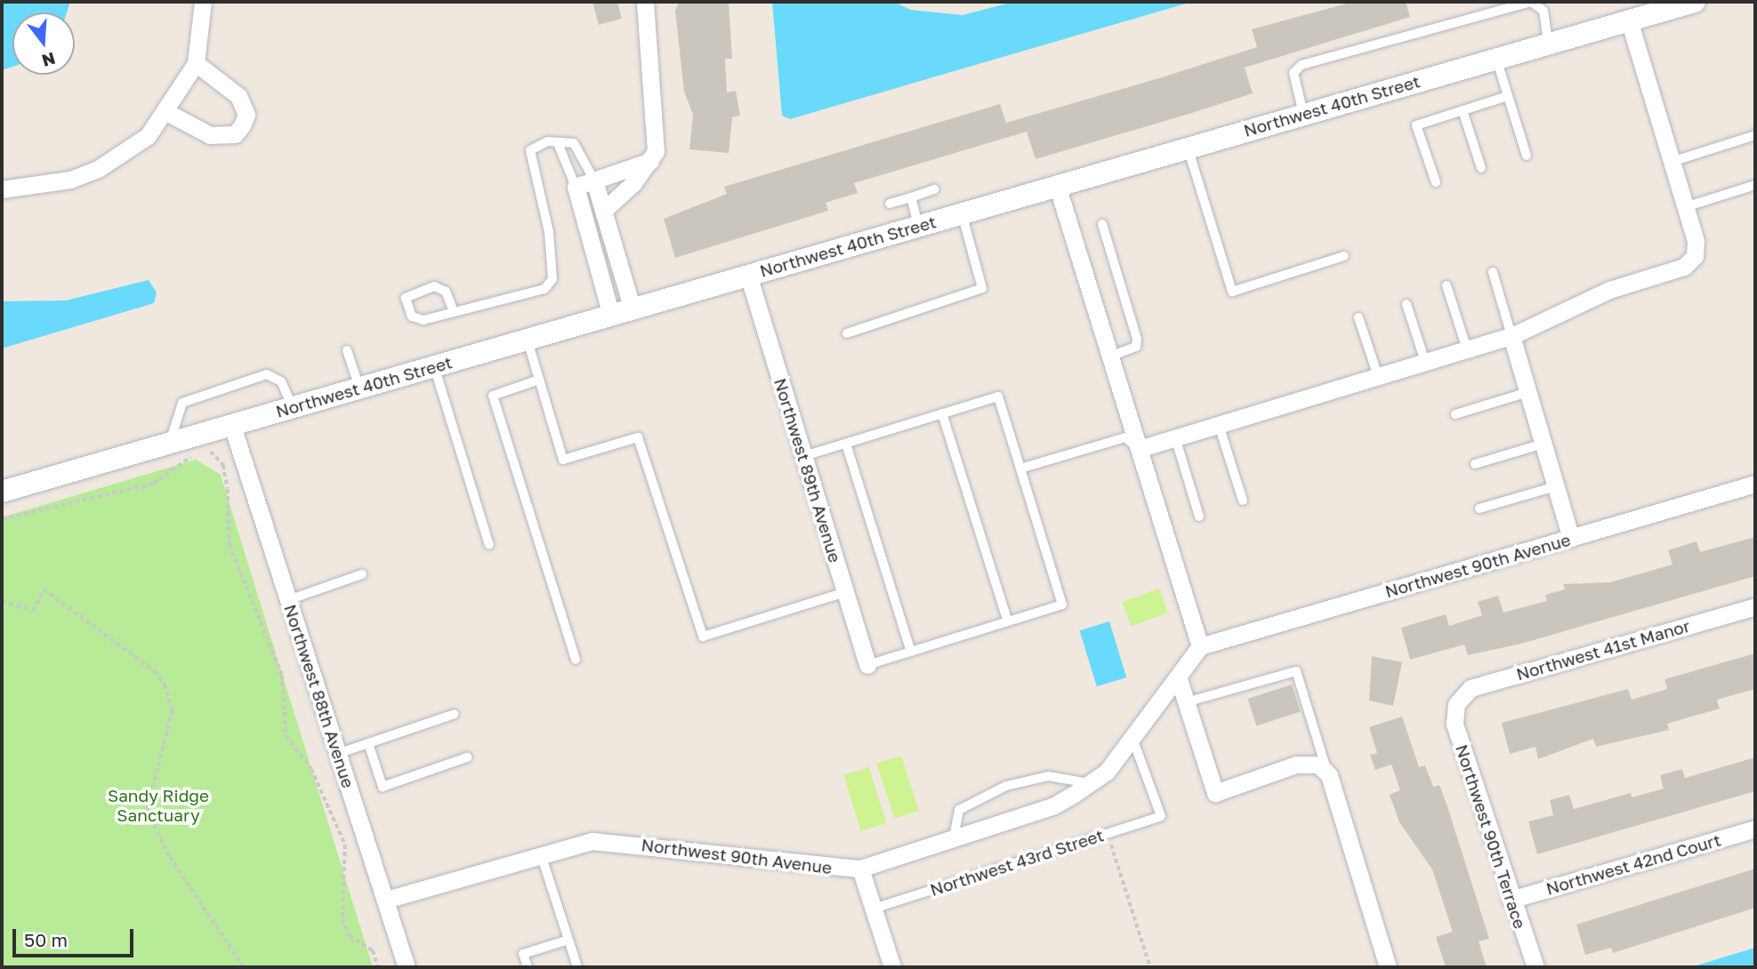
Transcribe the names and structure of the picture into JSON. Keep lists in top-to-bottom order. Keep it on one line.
{"streets":{"street":["Northwest 40th Street","Northwest 89th Avenue","Northwest 90th Avenue","Northwest 41st Manor","Northwest 88th Avenue","Northwest 90th Terrace","Northwest 42nd Court"],"lane":["Northwest 43rd Street"]},"crossings":[["Northwest 40th Street","Northwest 89th Avenue"],["Northwest 40th Street","Northwest 88th Avenue"],["Northwest 90th Avenue","Northwest 88th Avenue"],["Northwest 90th Avenue","Northwest 43rd Street"],["Northwest 41st Manor","Northwest 90th Terrace"],["Northwest 90th Terrace","Northwest 42nd Court"]],"parks":["Sandy Ridge Sanctuary"],"scale_bar":"50 m","north":"bottom"}
